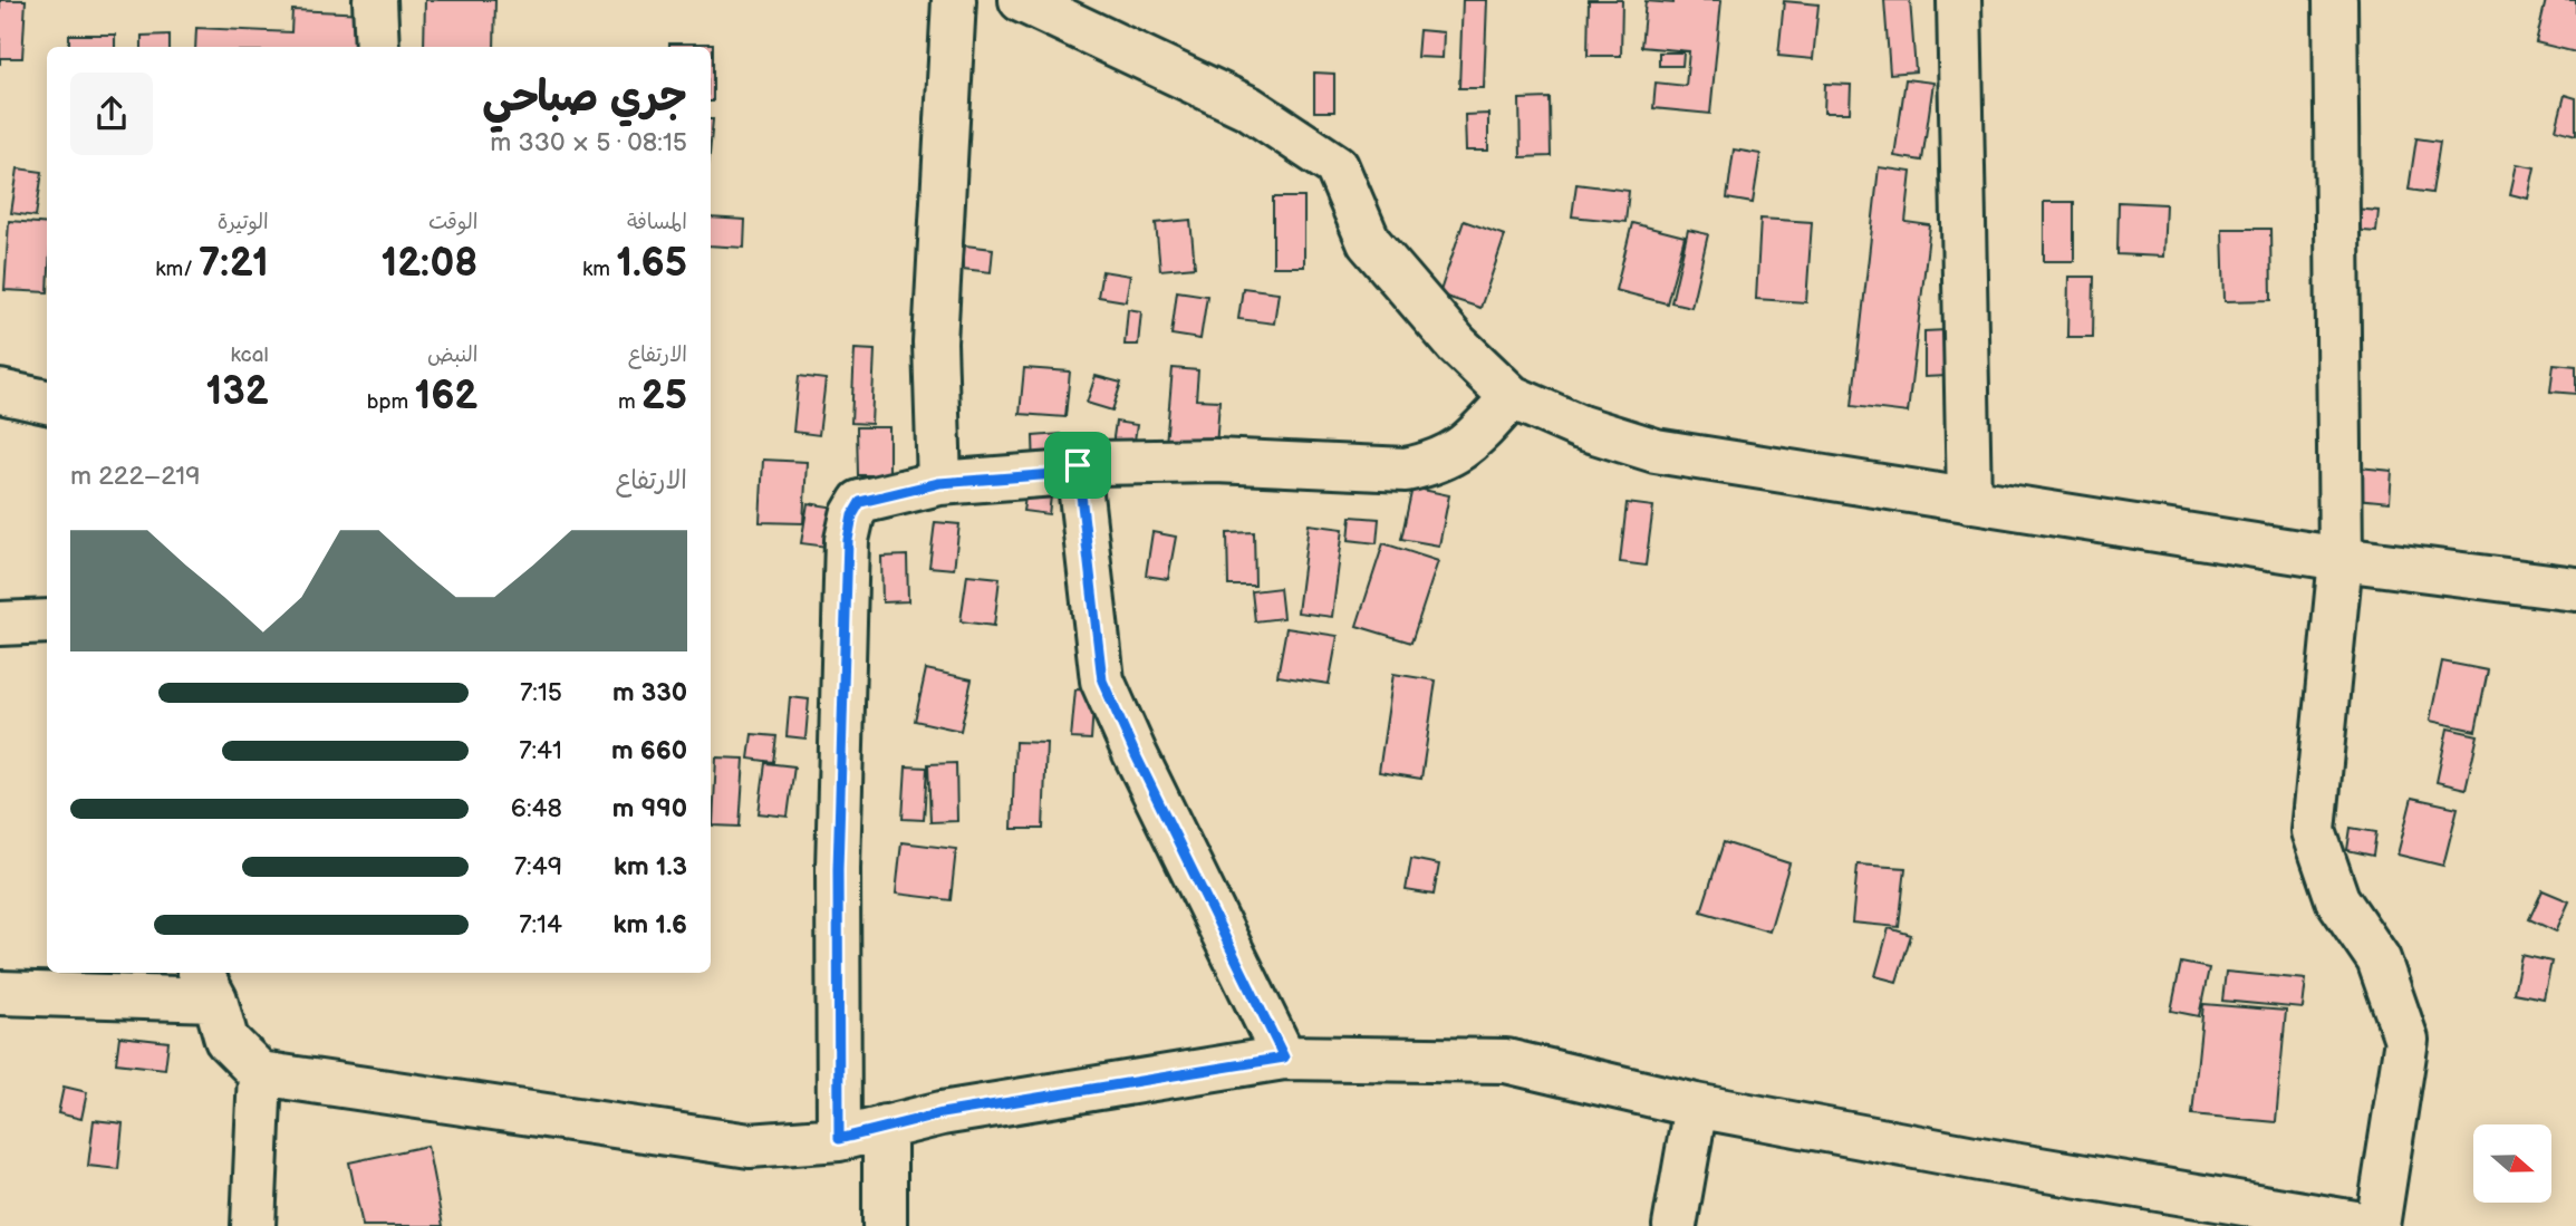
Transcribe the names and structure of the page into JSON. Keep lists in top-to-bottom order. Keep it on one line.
{"north":"right","page":{"heading":["جري صباحي","08:15 · 5 × 330 m"],"stats":[["المسافة","1.65 km"],["الوقت","12:08"],["الوتيرة","7:21 /km"],["الارتفاع","25 m"],["النبض","162 bpm"],["kcal","132"]],"chart":["الارتفاع","219–222 m"],"list":[{"name":"330 m","note":"7:15"},{"name":"660 m","note":"7:41"},{"name":"990 m","note":"6:48"},{"name":"1.3 km","note":"7:49"},{"name":"1.6 km","note":"7:14"}]}}
